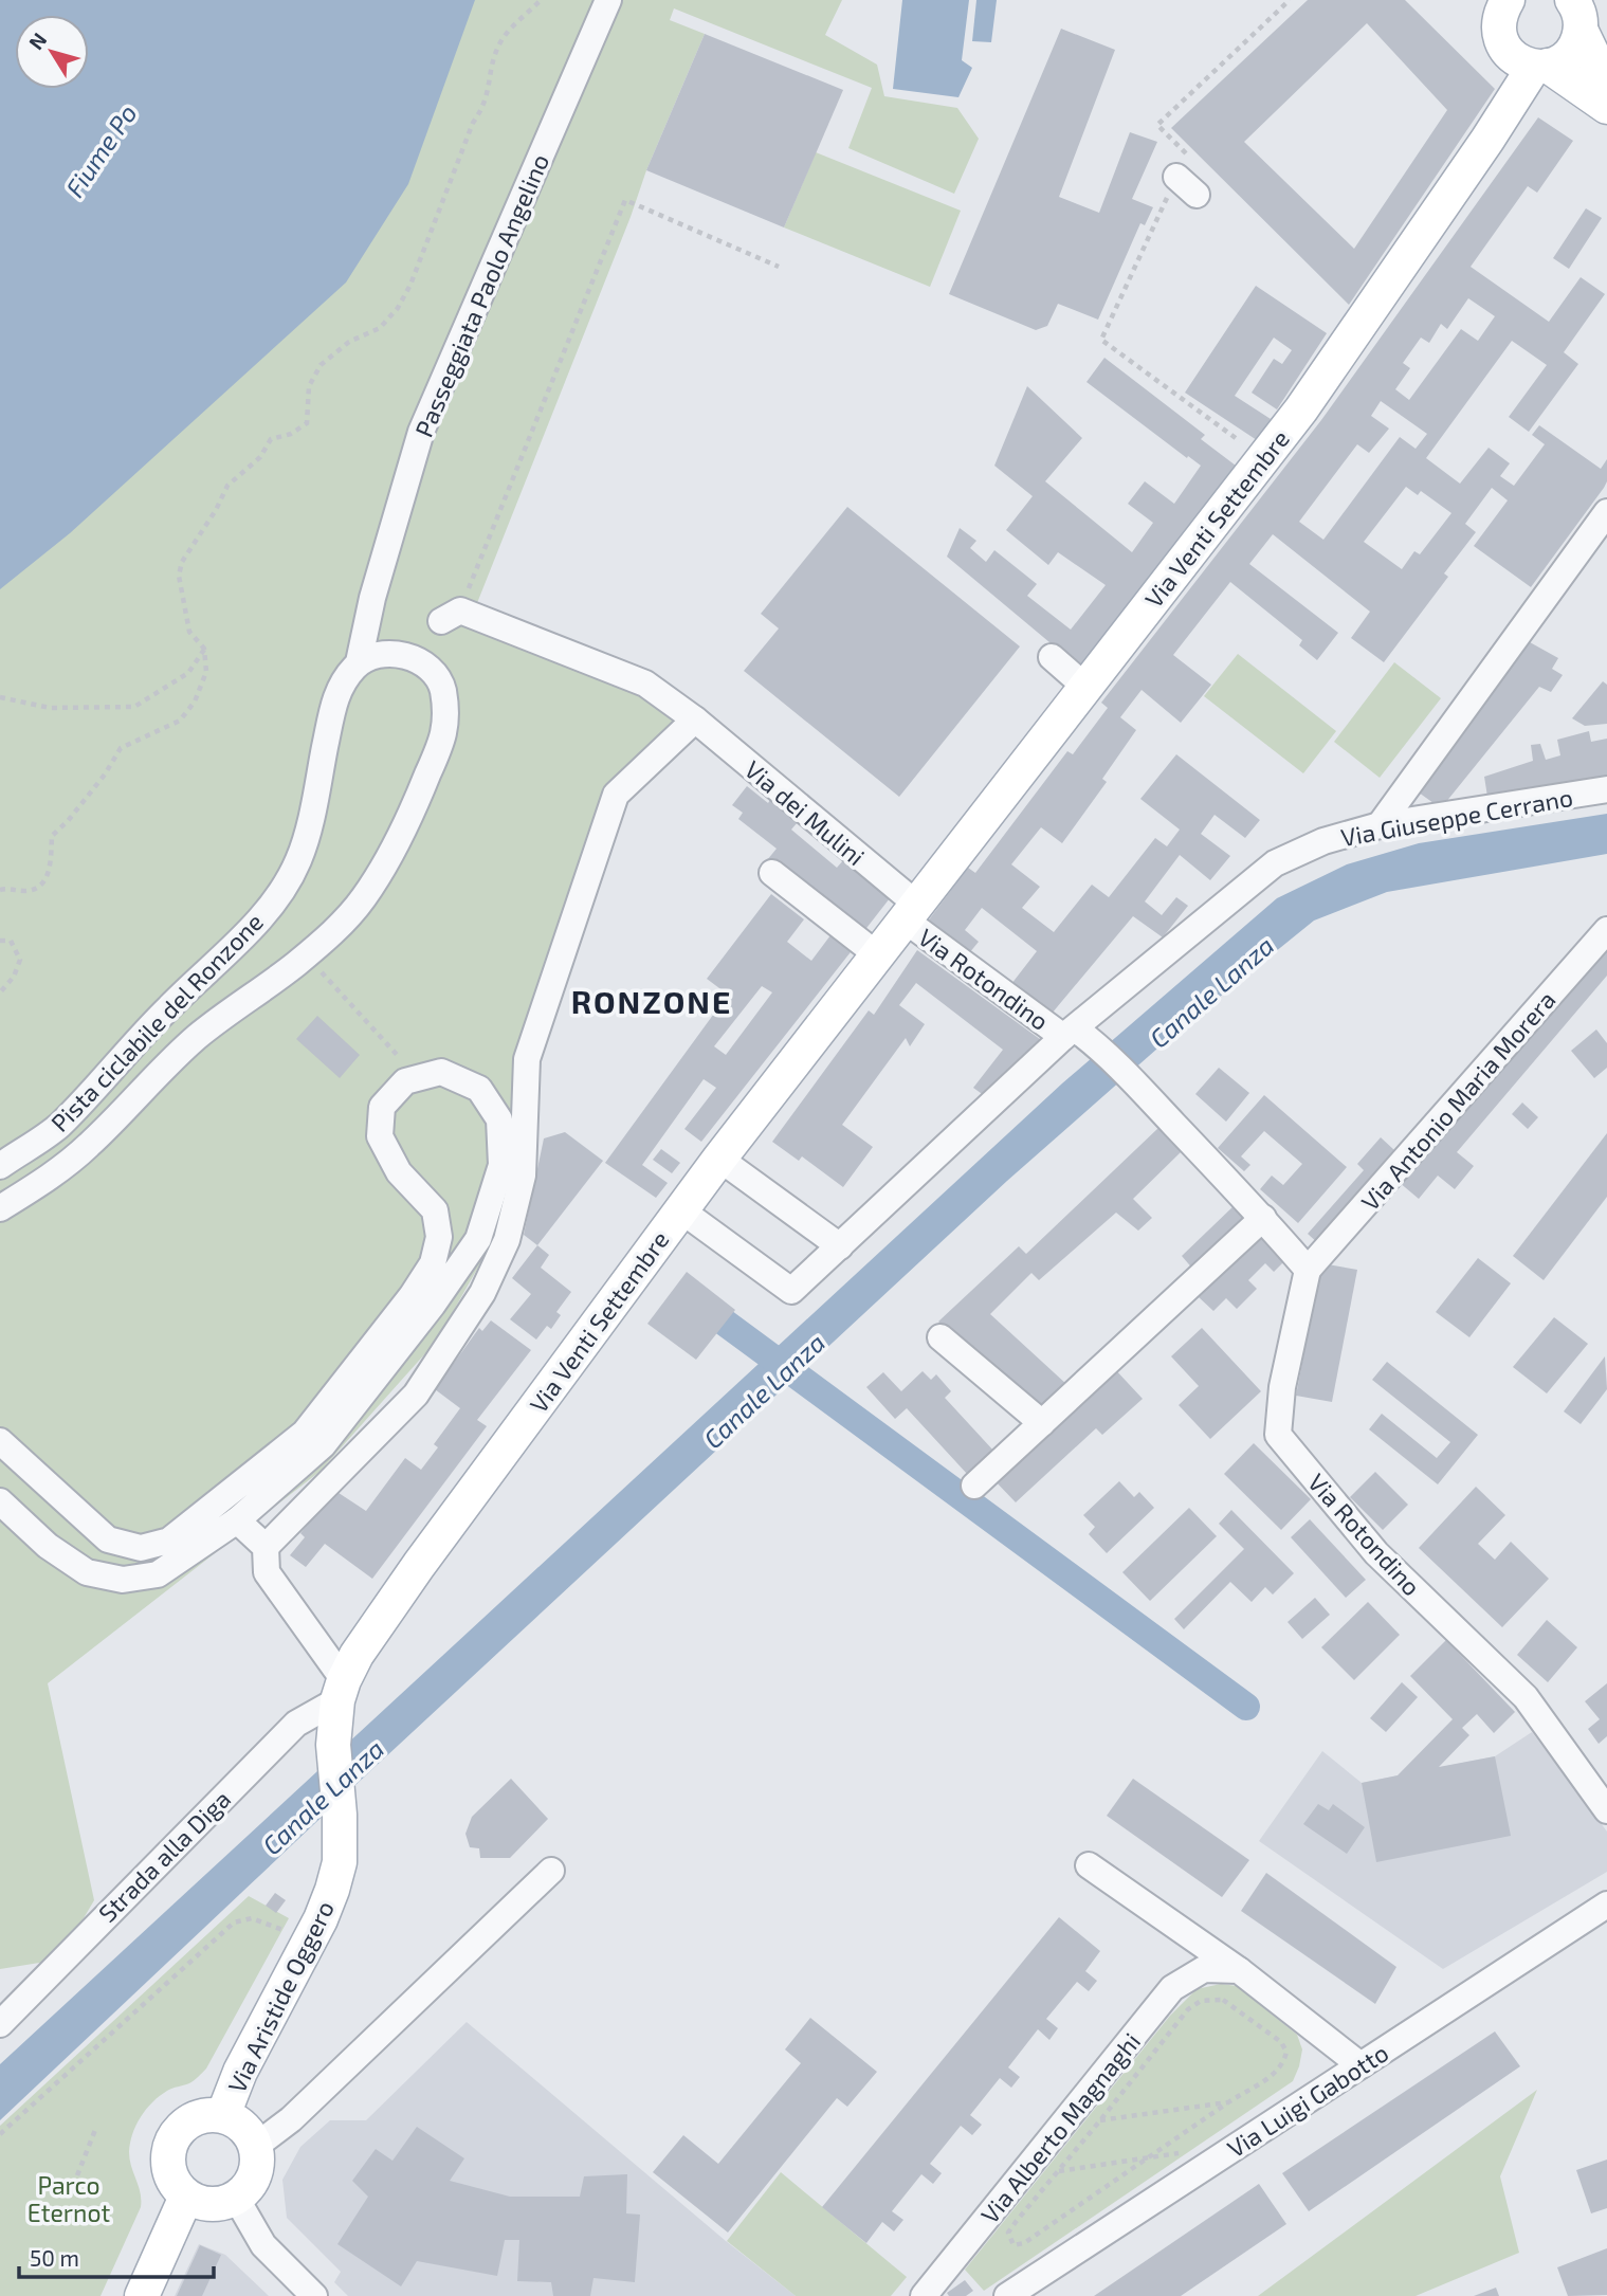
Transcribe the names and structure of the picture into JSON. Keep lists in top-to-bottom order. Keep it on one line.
{"streets":{"main road":["Via Venti Settembre","Via Aristide Oggero"],"street":["Passeggiata Paolo Angelino","Via dei Mulini","Via Giuseppe Cerrano","Via Rotondino","Pista ciclabile del Ronzone","Via Antonio Maria Morera","Strada alla Diga","Via Luigi Gabotto","Via Alberto Magnaghi"]},"crossings":[["Passeggiata Paolo Angelino","Pista ciclabile del Ronzone"],["Via Venti Settembre","Via dei Mulini"],["Via Venti Settembre","Via Giuseppe Cerrano"],["Via Venti Settembre","Via Rotondino"],["Via Venti Settembre","Strada alla Diga"],["Via Venti Settembre","Via Aristide Oggero"],["Via dei Mulini","Via Rotondino"],["Via Giuseppe Cerrano","Via Rotondino"],["Via Rotondino","Via Antonio Maria Morera"],["Strada alla Diga","Via Aristide Oggero"]],"districts":["RONZONE"],"water":["Fiume Po","Canale Lanza"],"parks":["Parco Eternot"],"scale_bar":"50 m","north":"top left"}
